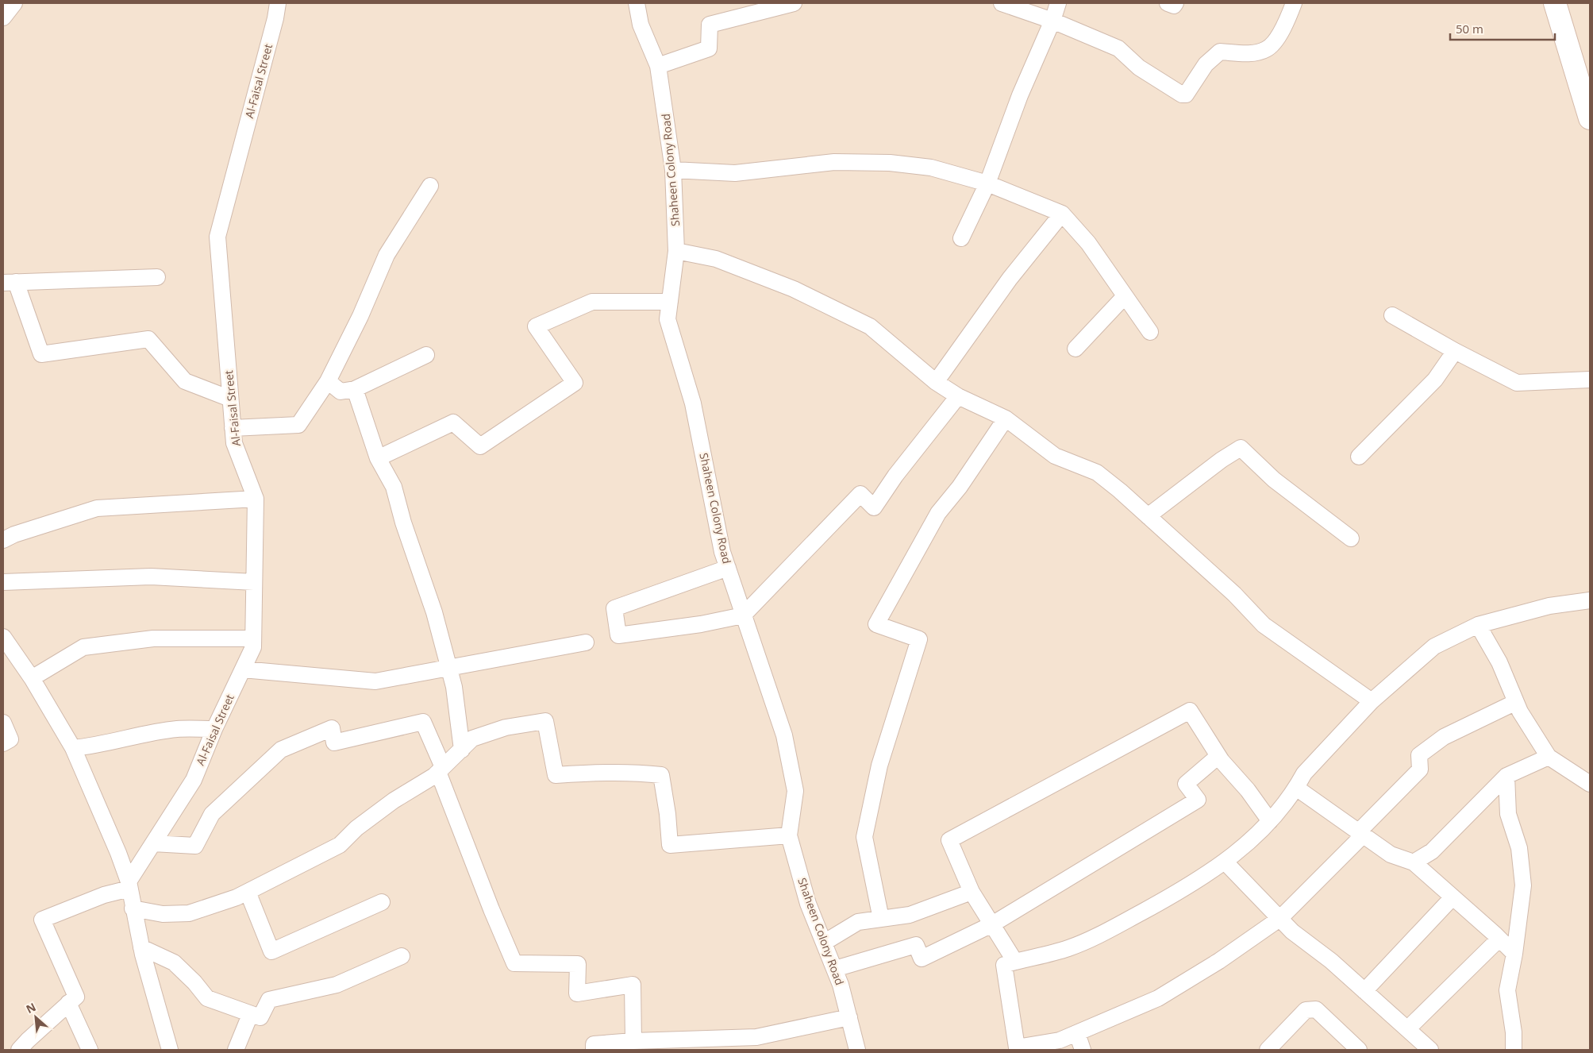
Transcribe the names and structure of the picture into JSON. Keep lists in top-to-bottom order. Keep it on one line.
{"streets":{"street":["Al-Faisal Street","Shaheen Colony Road"]},"scale_bar":"50 m","north":"top left"}
